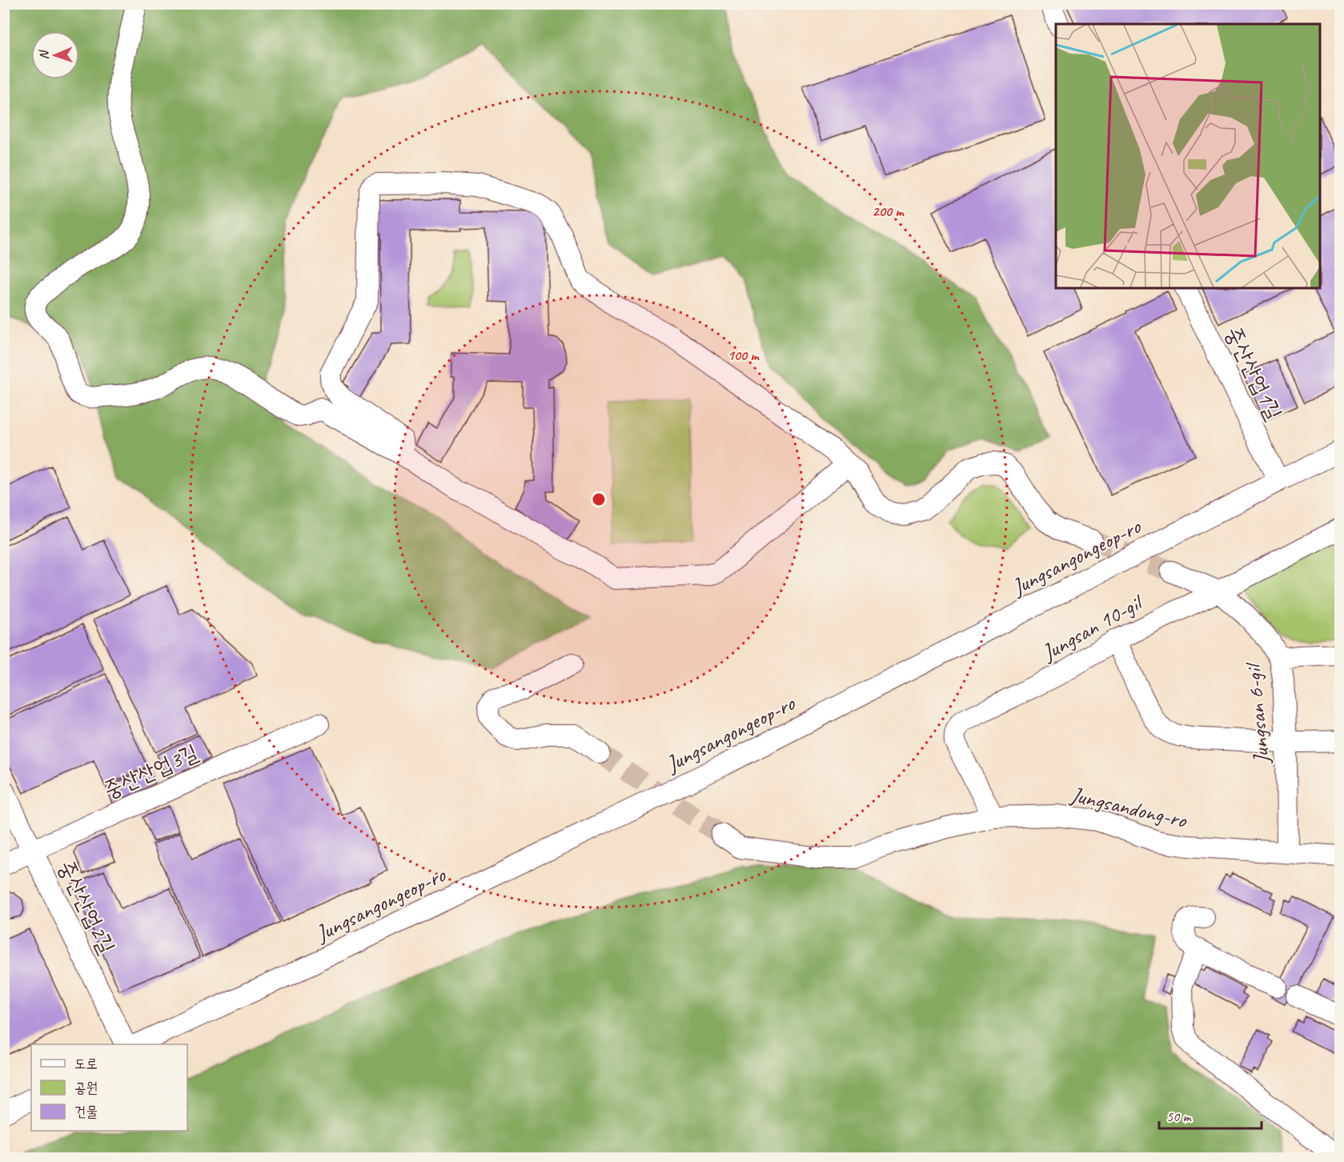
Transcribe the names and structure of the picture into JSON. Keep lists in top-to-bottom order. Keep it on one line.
{"streets":{"street":["중산산업1길","Jungsangongeop-ro","Jungsan 10-gil","Jungsan 6-gil","중산산업3길","Jungsandong-ro","중산산업2길"]},"crossings":[["중산산업1길","Jungsangongeop-ro"],["Jungsan 10-gil","Jungsan 6-gil"],["Jungsan 10-gil","Jungsandong-ro"],["Jungsan 6-gil","Jungsandong-ro"],["중산산업3길","중산산업2길"]],"legend":["도로","공원","건물"],"scale_bar":"50 m","north":"left","rings":["200 m","100 m"]}
